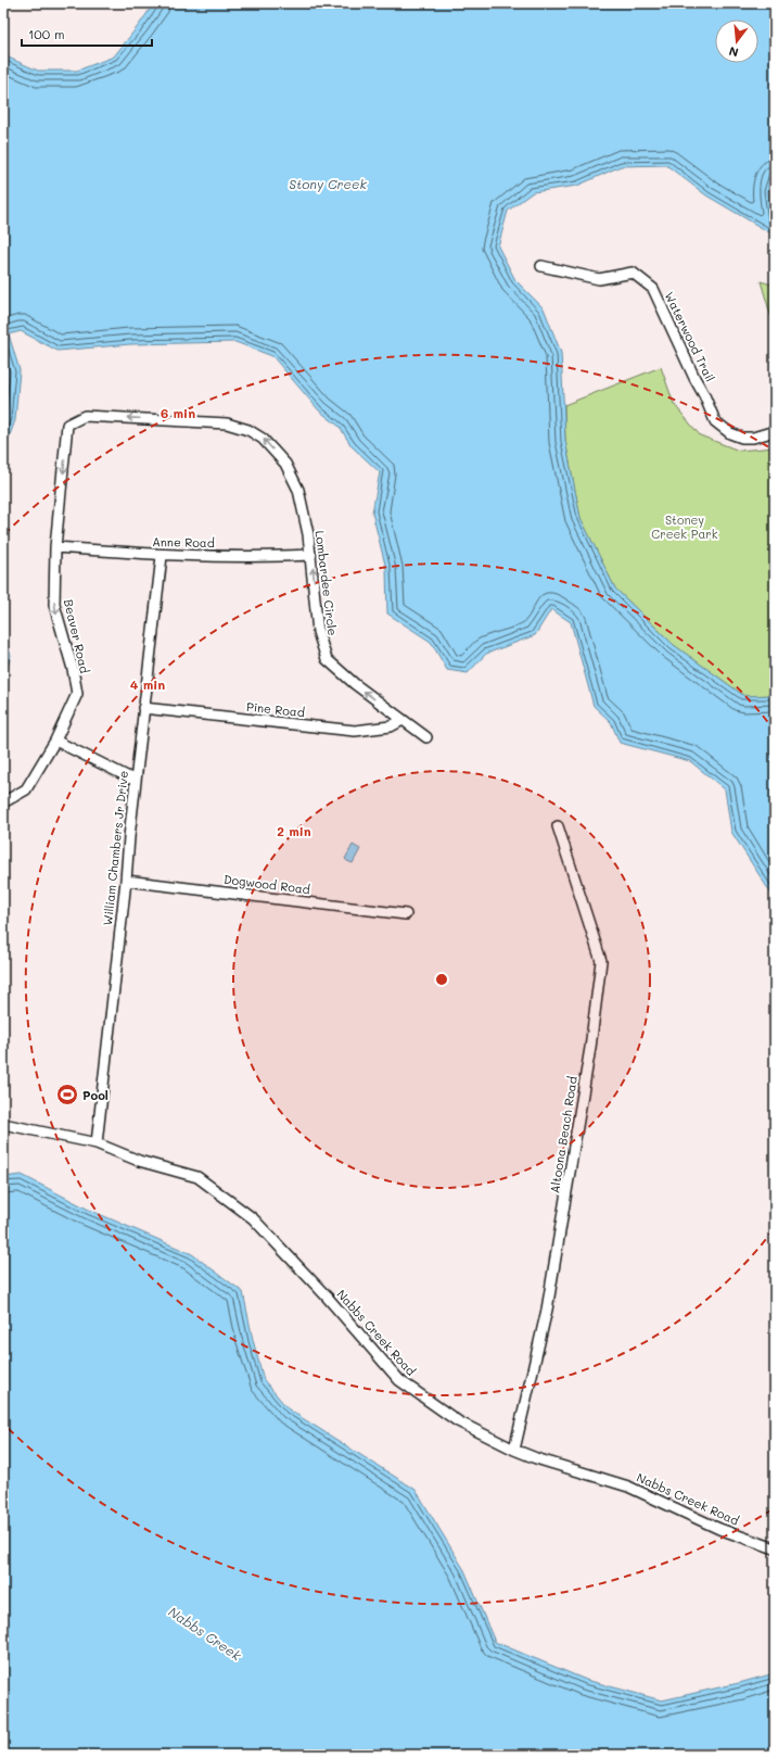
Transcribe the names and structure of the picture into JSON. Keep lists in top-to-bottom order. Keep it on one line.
{"streets":{"street":["Waterwood Trail","Anne Road","Lombardee Circle","Beaver Road","Pine Road","William Chambers Jr Drive","Dogwood Road","Altoona Beach Road","Nabbs Creek Road"]},"crossings":[["Anne Road","Lombardee Circle"],["Anne Road","Beaver Road"],["Anne Road","William Chambers Jr Drive"],["Lombardee Circle","Beaver Road"],["Lombardee Circle","Pine Road"],["Pine Road","William Chambers Jr Drive"],["William Chambers Jr Drive","Dogwood Road"],["William Chambers Jr Drive","Nabbs Creek Road"],["Altoona Beach Road","Nabbs Creek Road"]],"one_way":["Lombardee Circle","Beaver Road"],"water":["Stony Creek","Nabbs Creek"],"parks":["Stoney Creek Park"],"places":{"sports":["Pool"]},"scale_bar":"100 m","north":"bottom","rings":["6 min","4 min","2 min"]}
